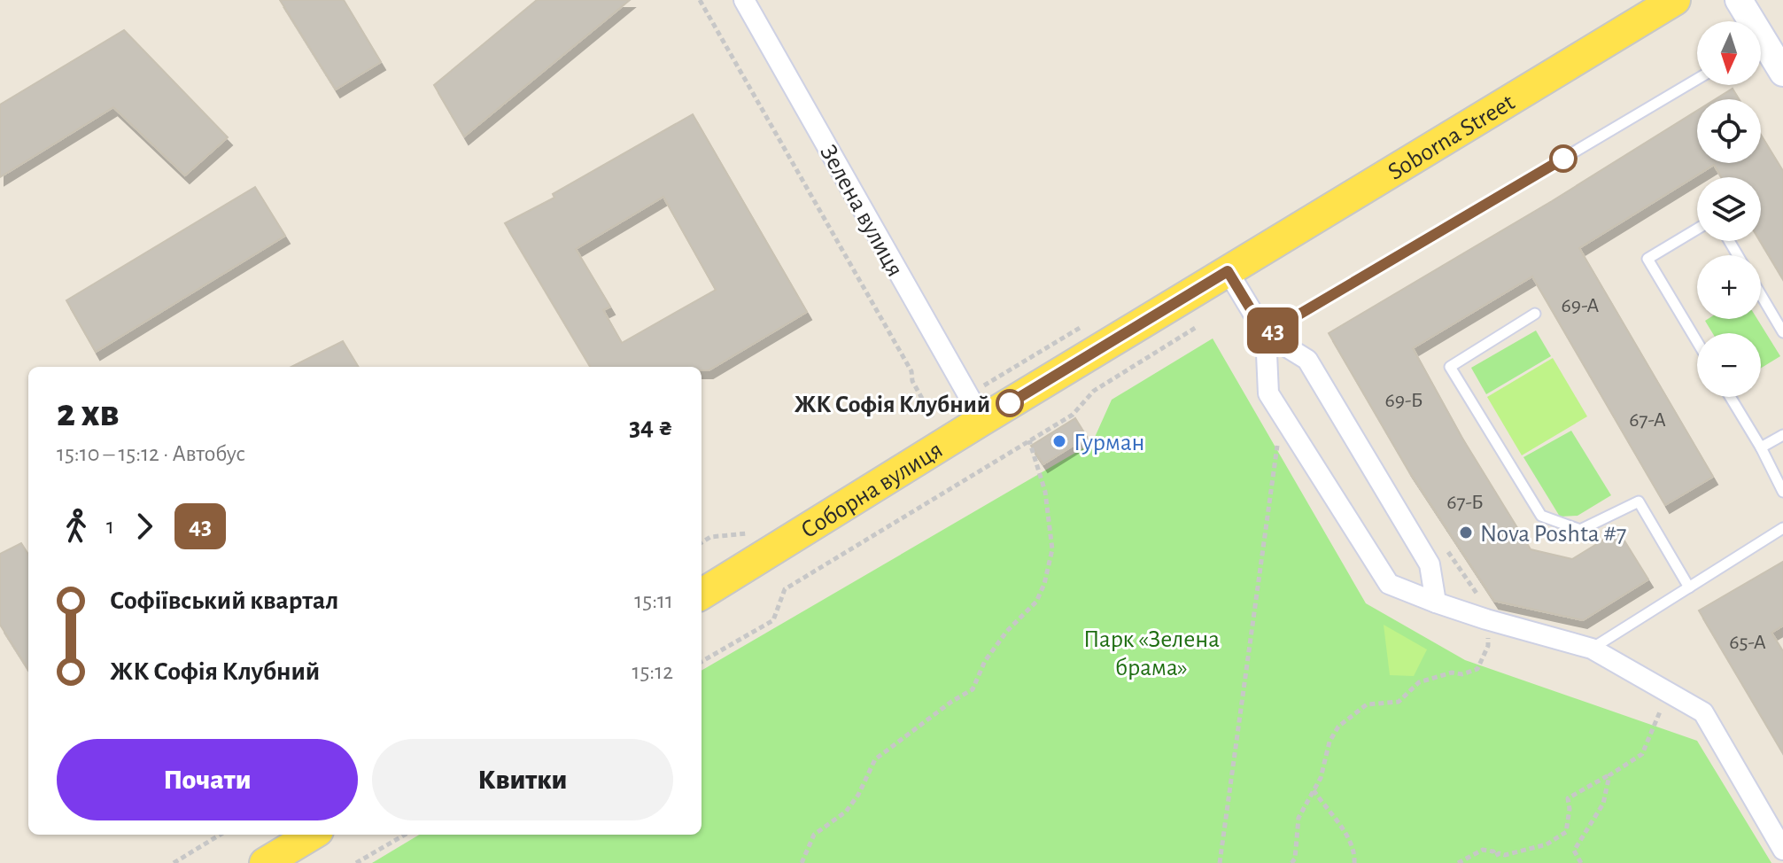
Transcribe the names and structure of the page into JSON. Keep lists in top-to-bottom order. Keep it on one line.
{"streets":{"main road":["Soborna Street","Соборна вулиця"],"street":["Зелена вулиця"]},"crossings":[["Soborna Street","Соборна вулиця"],["Зелена вулиця","Соборна вулиця"]],"parks":["Парк «Зелена брама»"],"places":["ЖК Софія Клубний","Гурман","Nova Poshta #7"],"lines":["bus line 43"],"house_numbers":["69-А","69-Б","67-А","67-Б","65-А"],"north":"bottom","page":{"on_map":"43","map_buttons":["+","−"],"heading":["2 хв","15:10 – 15:12 · Автобус","34 ₴"],"legs":["1","43"],"list":[{"name":"Софіївський квартал","value":"15:11"},{"name":"ЖК Софія Клубний","value":"15:12"}],"buttons":["Почати","Квитки"]}}
